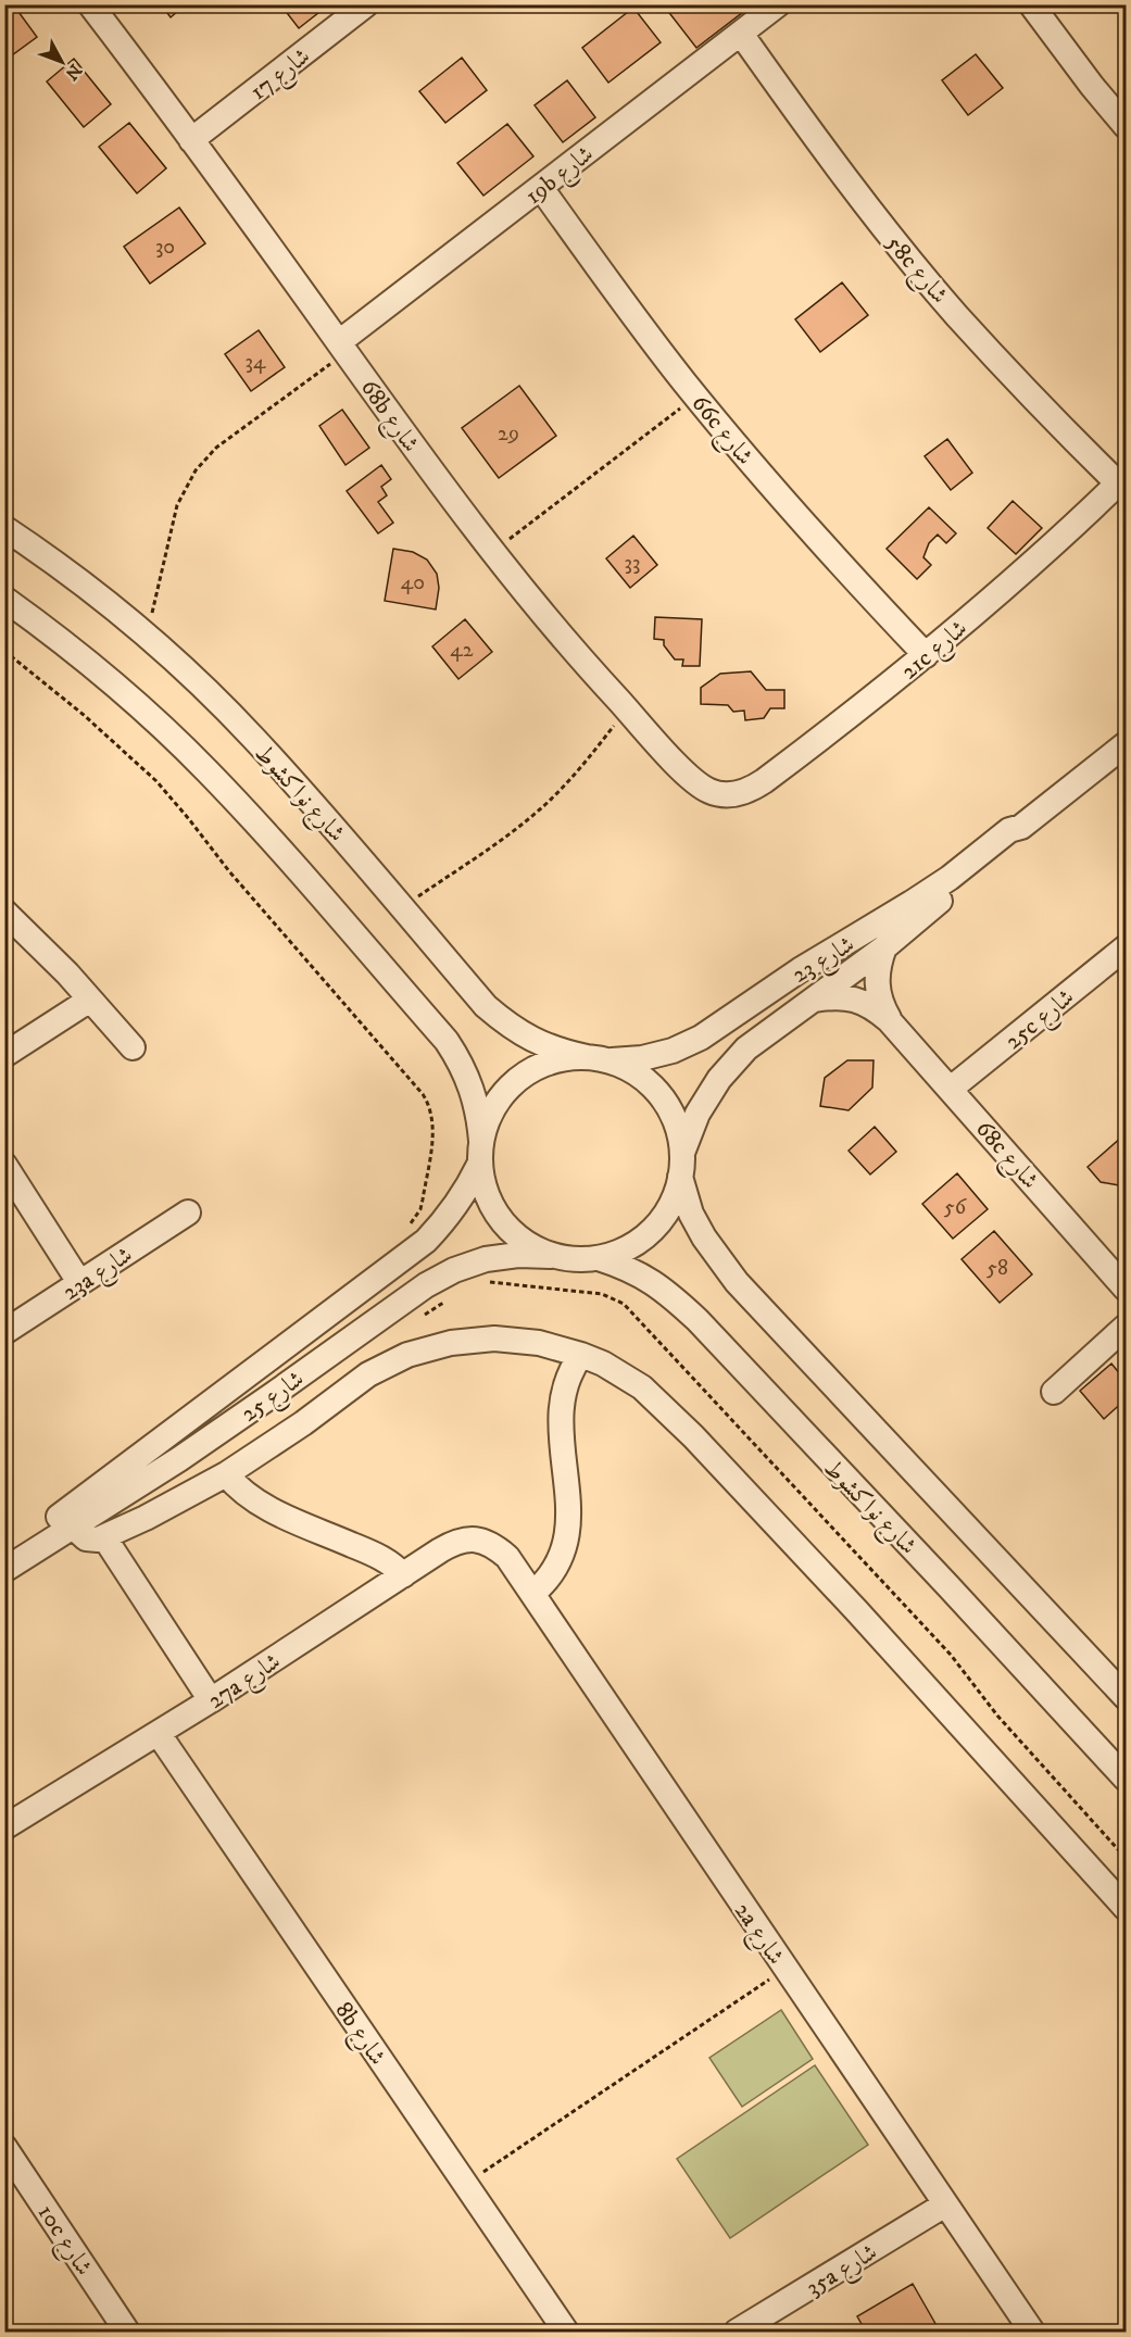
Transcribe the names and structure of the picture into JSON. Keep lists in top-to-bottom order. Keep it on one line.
{"streets":{"street":["شارع 17","19b شارع","58c شارع","68b شارع","66c شارع","21c شارع","شارع نواكشوط","شارع 23","25c شارع","68c شارع","23a شارع","شارع 25","27a شارع","2a شارع","8b شارع","10c شارع","35a شارع"]},"crossings":[["شارع 17","68b شارع"],["19b شارع","58c شارع"],["19b شارع","68b شارع"],["19b شارع","66c شارع"],["58c شارع","21c شارع"],["68b شارع","21c شارع"],["66c شارع","21c شارع"],["شارع نواكشوط","شارع 23"],["شارع نواكشوط","شارع 25"],["شارع 23","68c شارع"],["شارع 23","شارع 25"],["25c شارع","68c شارع"],["27a شارع","2a شارع"],["27a شارع","8b شارع"],["2a شارع","35a شارع"]],"house_numbers":["30","34","29","33","40","42","56","58"],"north":"bottom right"}
